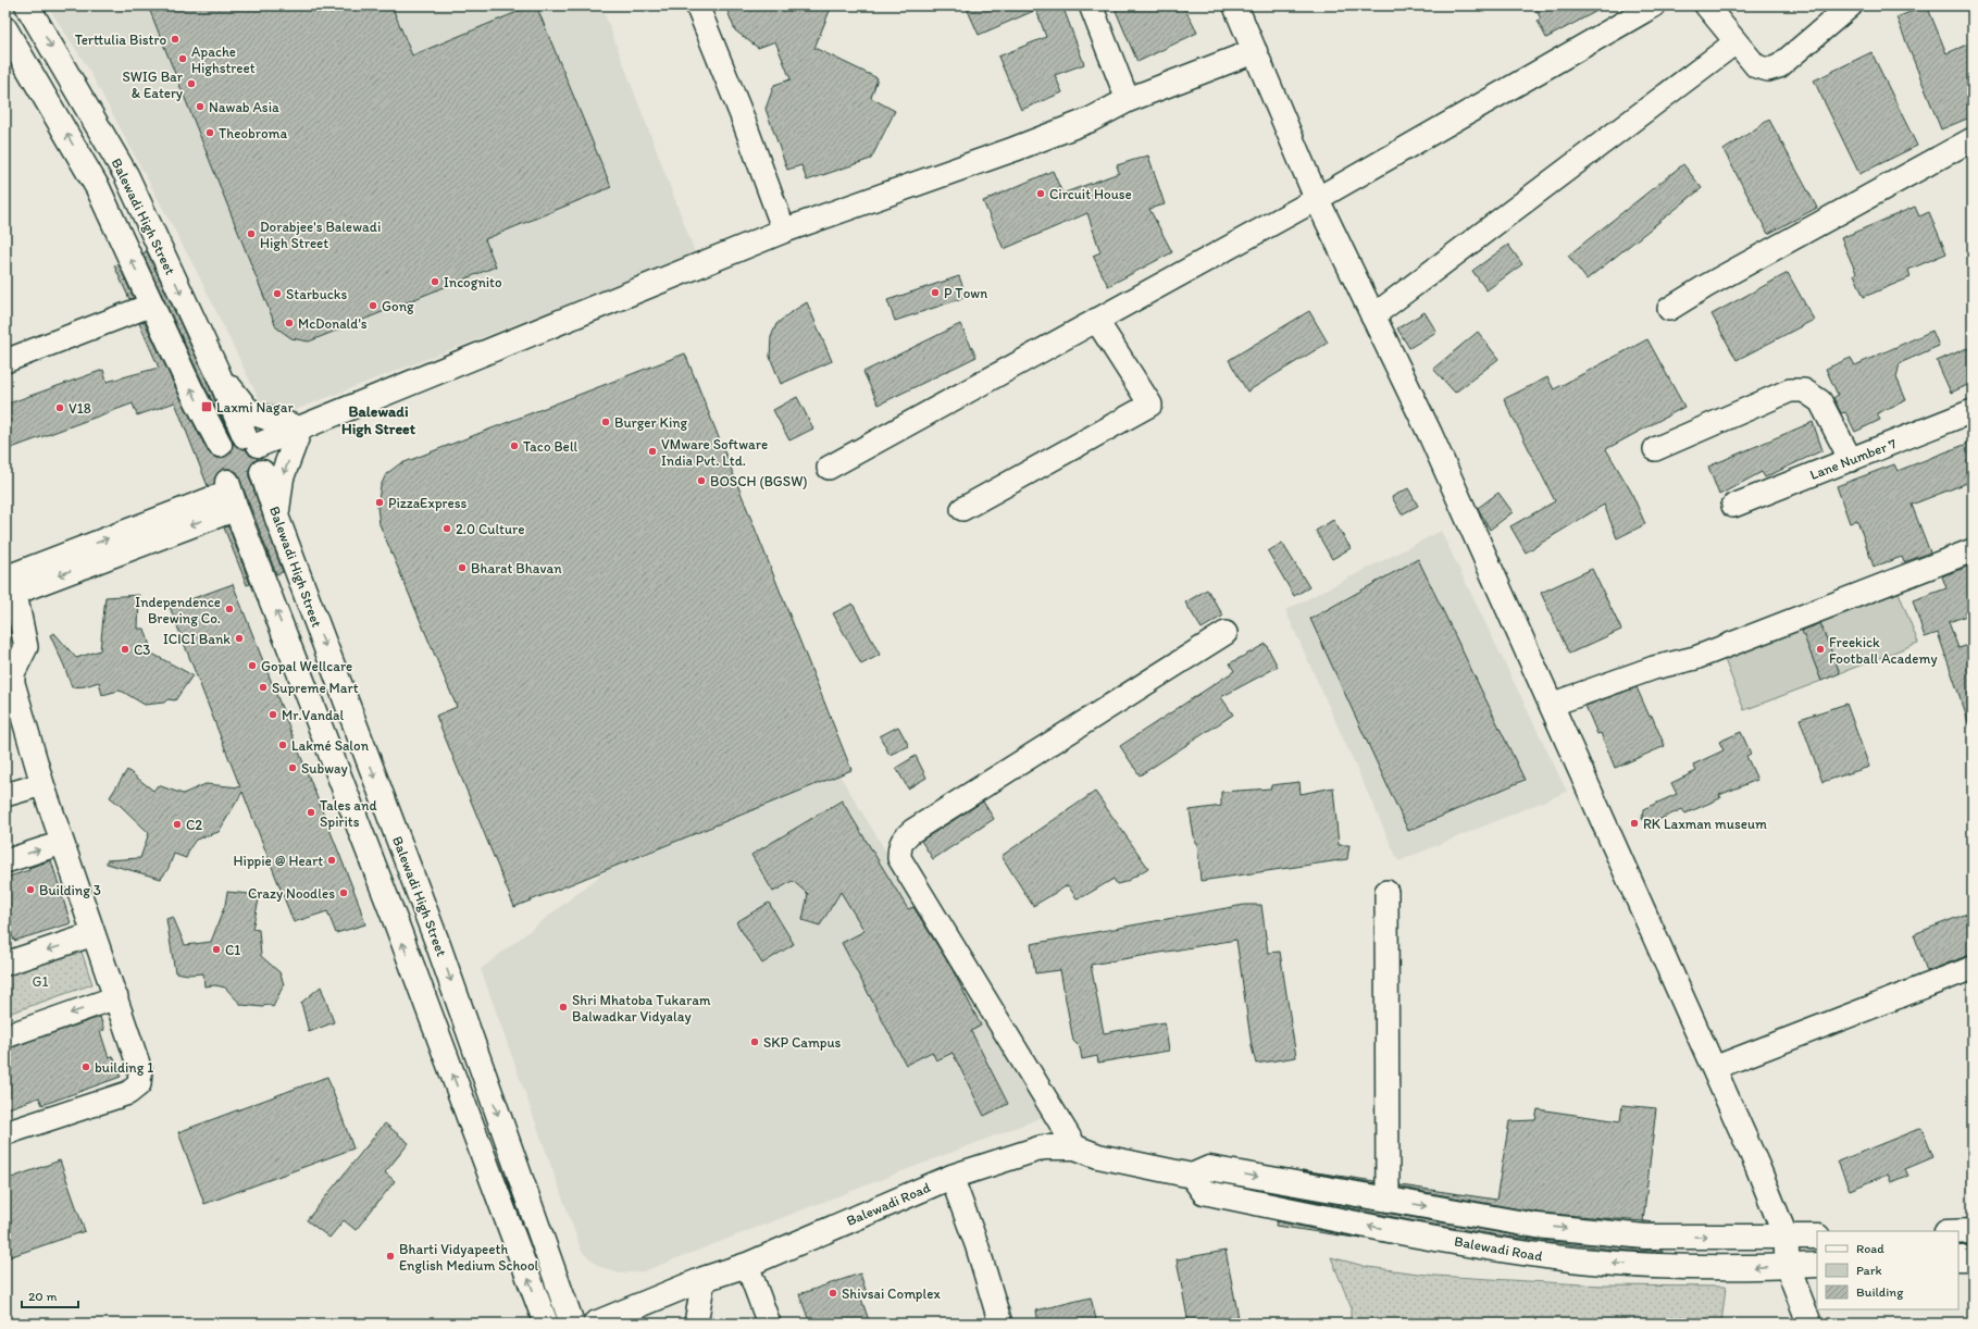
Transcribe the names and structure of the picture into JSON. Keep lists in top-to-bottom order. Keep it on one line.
{"streets":{"street":["Balewadi High Street","Lane Number 7","Balewadi Road"]},"districts":["Balewadi High Street"],"parks":["G1"],"places":{"other":["Terttulia Bistro","Apache Highstreet","SWIG Bar & Eatery","Nawab Asia","Theobroma","Circuit House","Dorabjee's Balewadi High Street","Incognito","P Town","Starbucks","Gong","McDonald's","V18","Burger King","Taco Bell","VMware Software India Pvt. Ltd.","BOSCH (BGSW)","PizzaExpress","2.0 Culture","Bharat Bhavan","Independence Brewing Co.","ICICI Bank","C3","Freekick Football Academy","Gopal Wellcare","Supreme Mart","Mr.Vandal","Lakmé Salon","Subway","Tales and Spirits","RK Laxman museum","C2","Hippie @ Heart","Building 3","Crazy Noodles","C1","Shri Mhatoba Tukaram Balwadkar Vidyalay","SKP Campus","building 1","Bharti Vidyapeeth English Medium School","Shivsai Complex"],"transit":["Laxmi Nagar"]},"legend":["Road","Park","Building"],"scale_bar":"20 m"}
